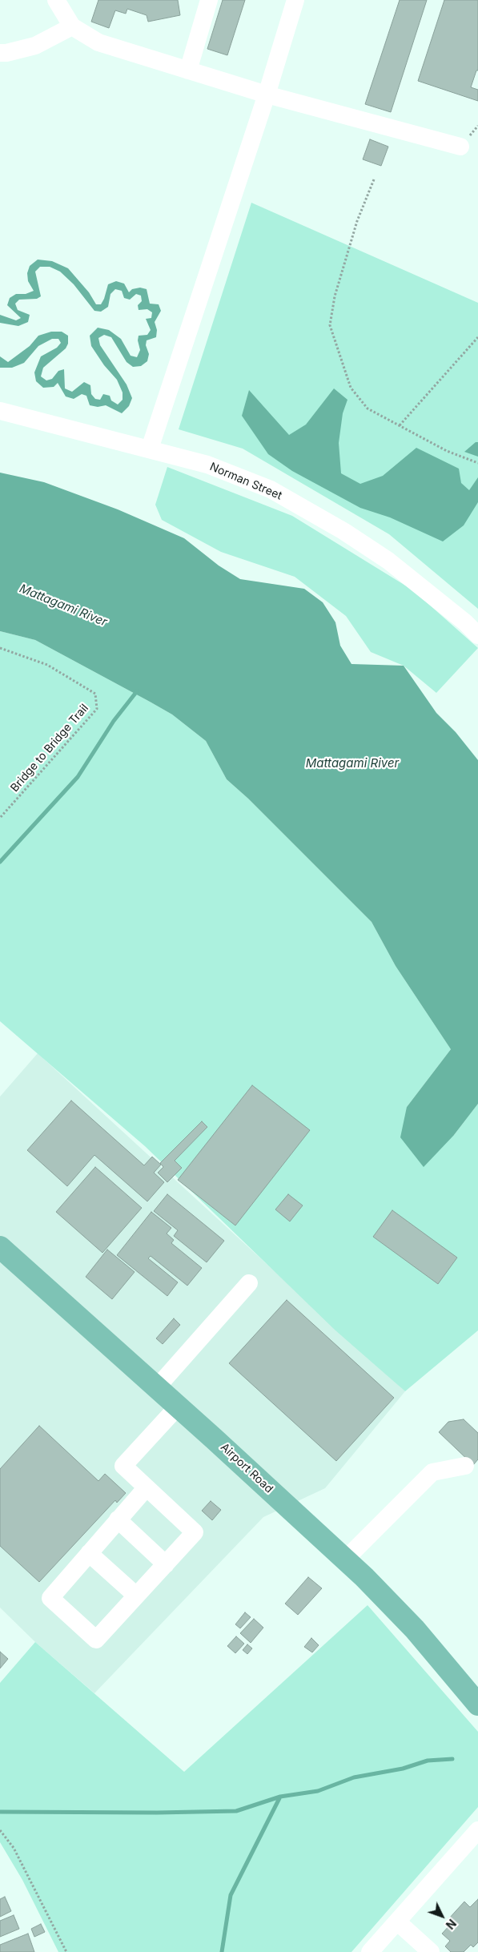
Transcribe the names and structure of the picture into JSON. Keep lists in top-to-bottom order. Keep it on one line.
{"streets":{"main road":["Airport Road"],"street":["Norman Street"],"path":["Bridge to Bridge Trail"]},"water":["Mattagami River"],"north":"bottom right"}
